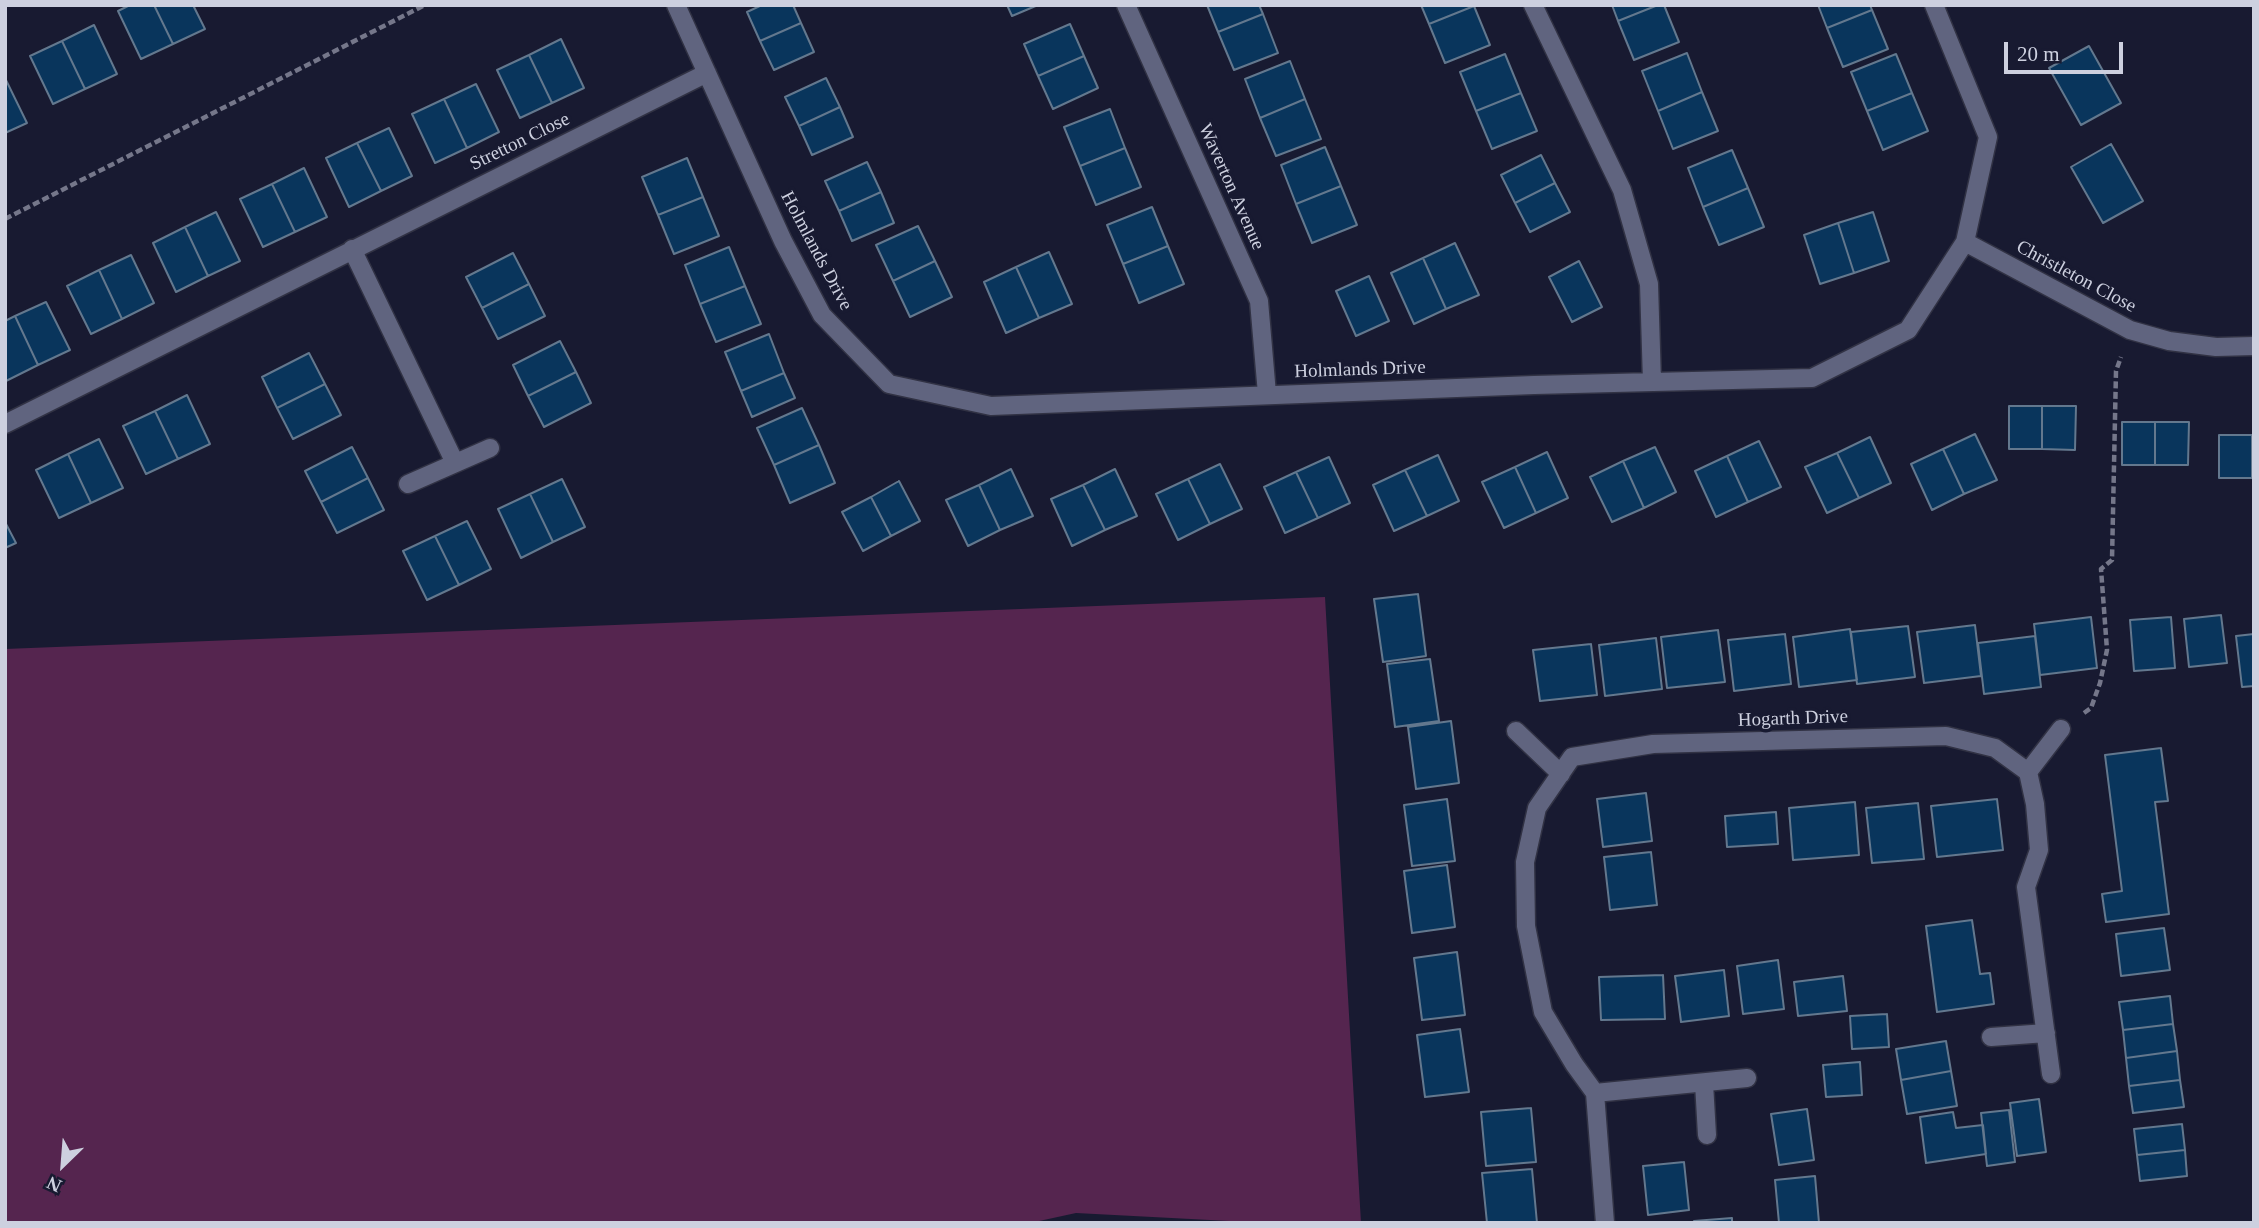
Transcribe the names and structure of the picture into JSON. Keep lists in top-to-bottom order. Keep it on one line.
{"streets":{"street":["Stretton Close","Waverton Avenue","Holmlands Drive","Christleton Close","Hogarth Drive"]},"crossings":[["Stretton Close","Holmlands Drive"],["Waverton Avenue","Holmlands Drive"],["Holmlands Drive","Christleton Close"]],"scale_bar":"20 m","north":"bottom left"}
